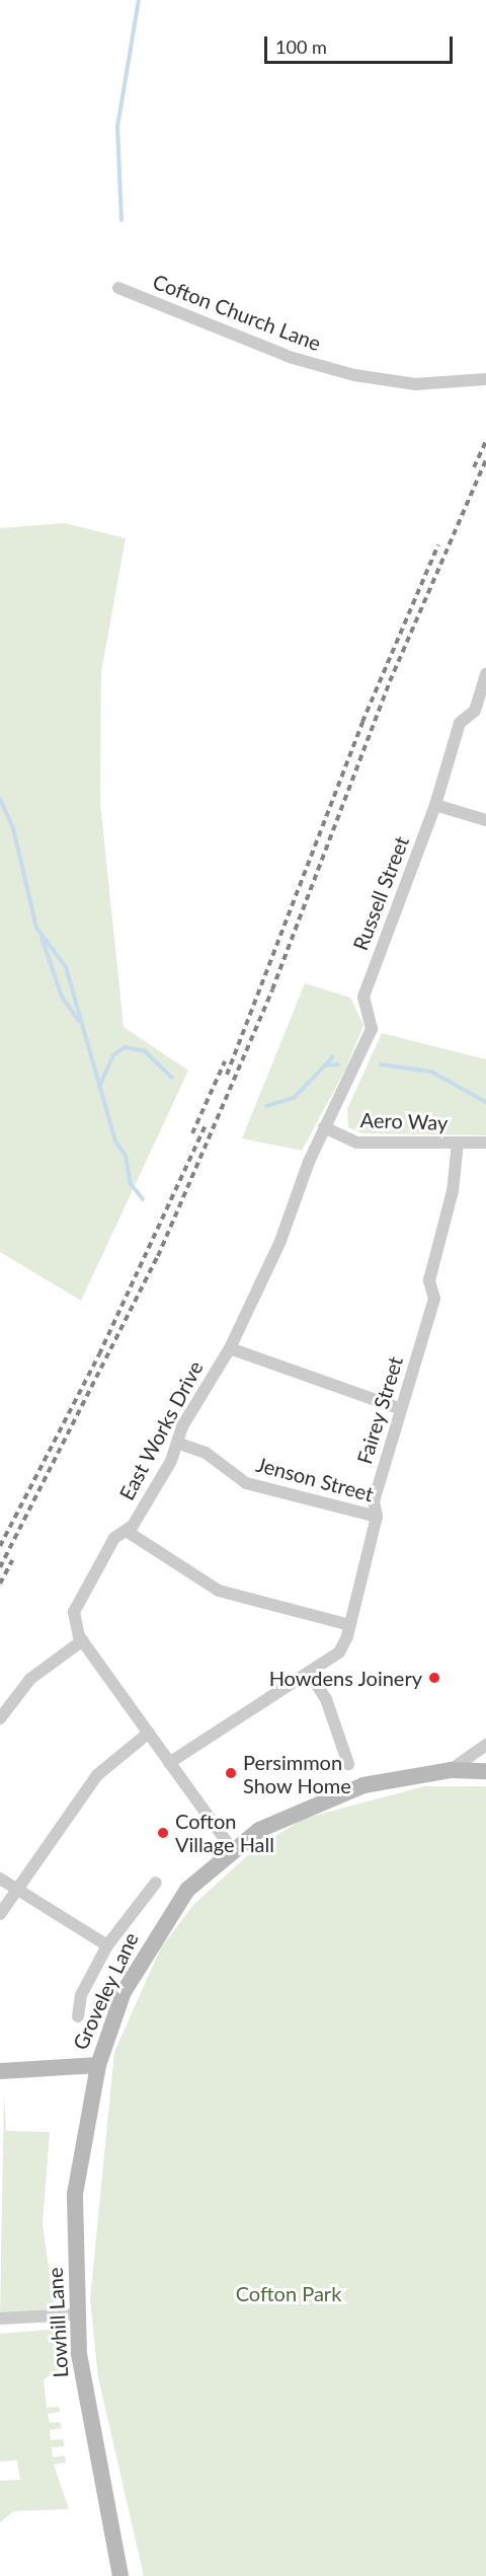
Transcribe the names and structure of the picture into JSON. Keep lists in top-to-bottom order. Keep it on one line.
{"streets":{"main road":["Groveley Lane","Lowhill Lane"],"street":["Cofton Church Lane","Russell Street","Aero Way","Fairey Street","East Works Drive","Jenson Street"]},"crossings":[["Russell Street","Aero Way"],["Russell Street","East Works Drive"],["Aero Way","Fairey Street"],["Aero Way","East Works Drive"],["Fairey Street","East Works Drive"],["Fairey Street","Jenson Street"],["East Works Drive","Jenson Street"],["East Works Drive","Groveley Lane"],["Groveley Lane","Lowhill Lane"]],"parks":["Cofton Park"],"places":["Howdens Joinery","Persimmon Show Home","Cofton Village Hall"],"scale_bar":"100 m"}
